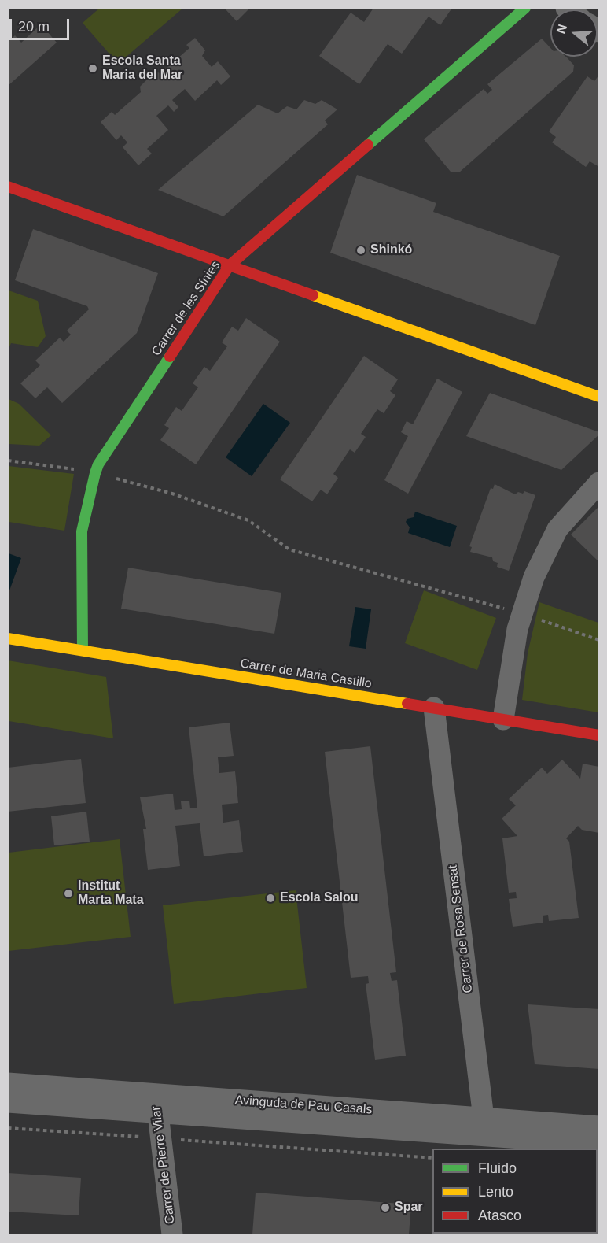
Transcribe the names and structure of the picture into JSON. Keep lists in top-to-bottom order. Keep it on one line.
{"streets":{"street":["Carrer de les Sínies","Carrer de Maria Castillo","Carrer de Rosa Sensat","Avinguda de Pau Casals","Carrer de Pierre Vilar"]},"crossings":[["Carrer de les Sínies","Carrer de Maria Castillo"],["Carrer de Maria Castillo","Carrer de Rosa Sensat"],["Carrer de Rosa Sensat","Avinguda de Pau Casals"],["Avinguda de Pau Casals","Carrer de Pierre Vilar"]],"places":["Escola Santa Maria del Mar","Shinkó","Institut Marta Mata","Escola Salou","Spar"],"legend":["Fluido","Lento","Atasco"],"scale_bar":"20 m","north":"left"}
